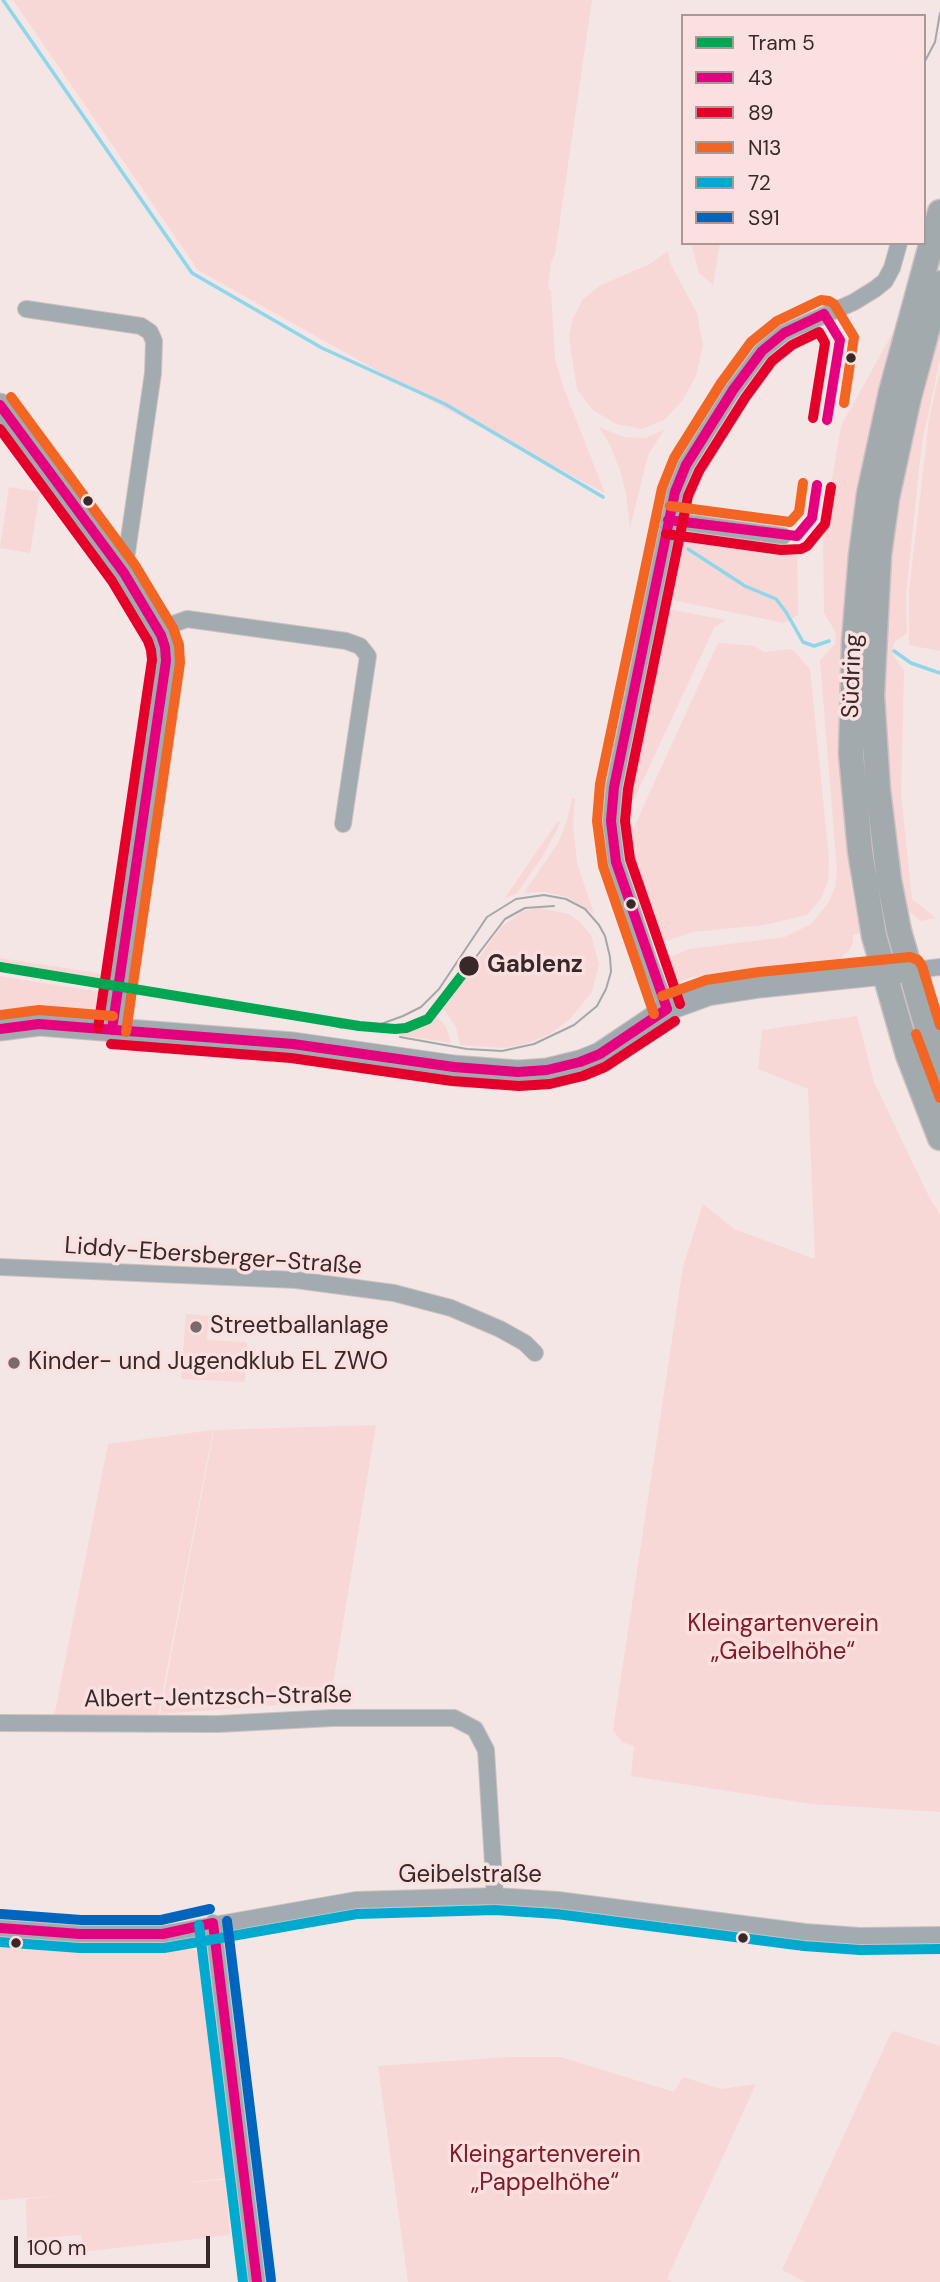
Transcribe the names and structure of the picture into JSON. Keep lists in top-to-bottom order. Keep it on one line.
{"streets":{"main road":["Südring"],"street":["Liddy-Ebersberger-Straße","Albert-Jentzsch-Straße","Geibelstraße"]},"crossings":[["Albert-Jentzsch-Straße","Geibelstraße"]],"parks":["Kleingartenverein „Geibelhöhe“","Kleingartenverein „Pappelhöhe“"],"places":["Gablenz","Streetballanlage","Kinder- und Jugendklub EL ZWO"],"lines":["transit line N13","transit line 43","transit line 89","tram line 5","transit line S91","transit line 72"],"legend":["Tram 5","43","89","N13","72","S91"],"scale_bar":"100 m"}
